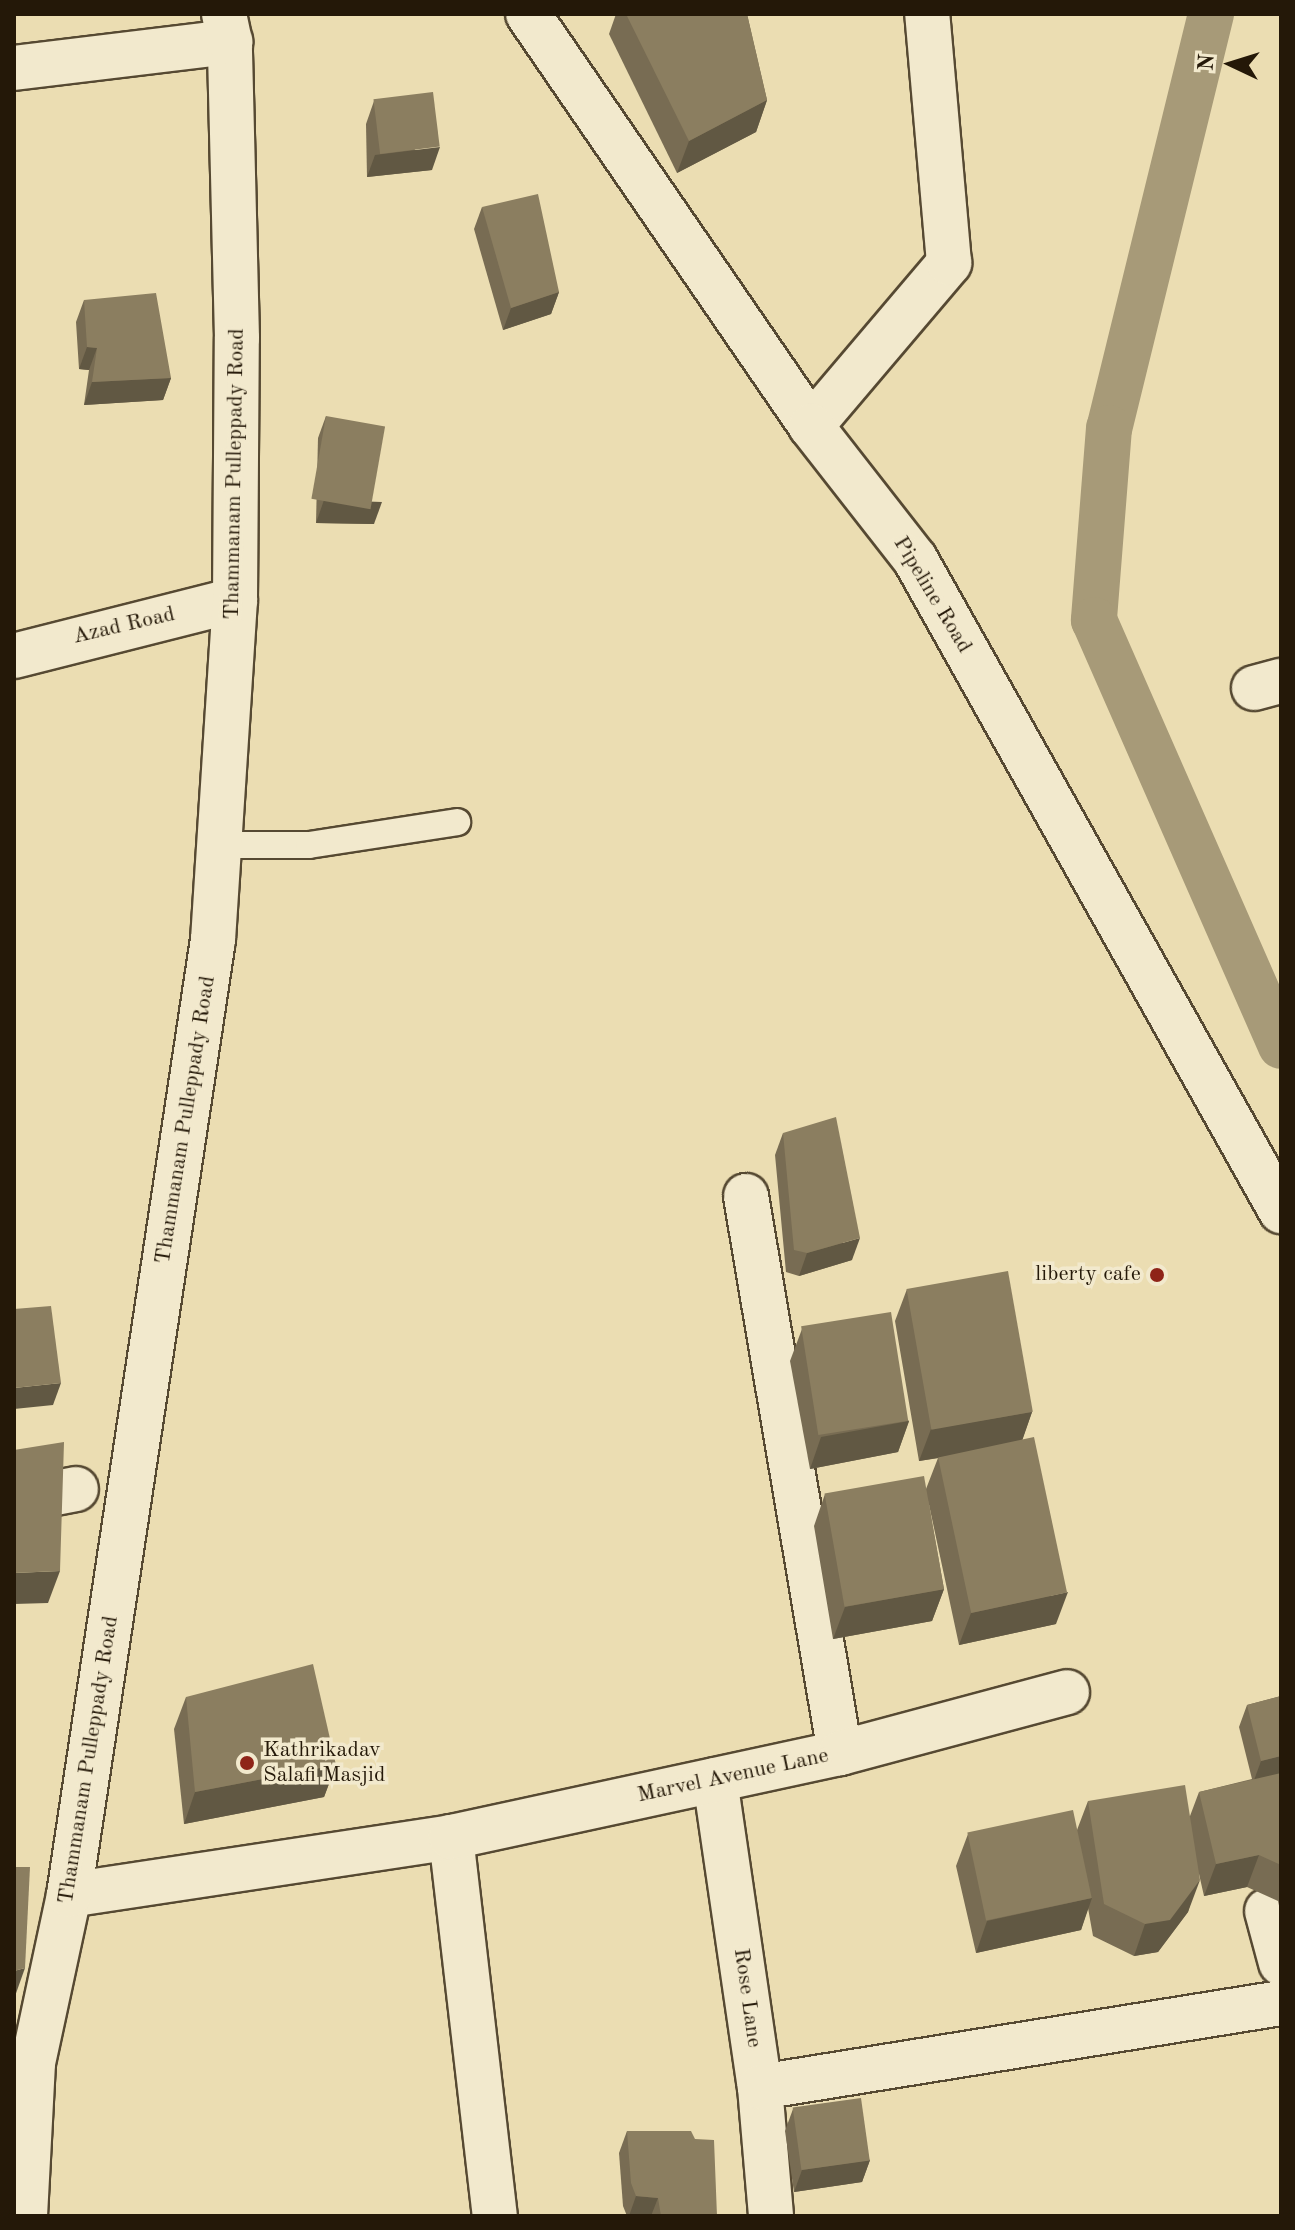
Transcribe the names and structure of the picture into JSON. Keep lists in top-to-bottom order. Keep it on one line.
{"streets":{"street":["Thammanam Pulleppady Road","Pipeline Road","Azad Road","Marvel Avenue Lane","Rose Lane"]},"crossings":[["Thammanam Pulleppady Road","Azad Road"],["Thammanam Pulleppady Road","Marvel Avenue Lane"],["Marvel Avenue Lane","Rose Lane"]],"places":["liberty cafe","Kathrikadav Salafi Masjid"],"north":"left"}
